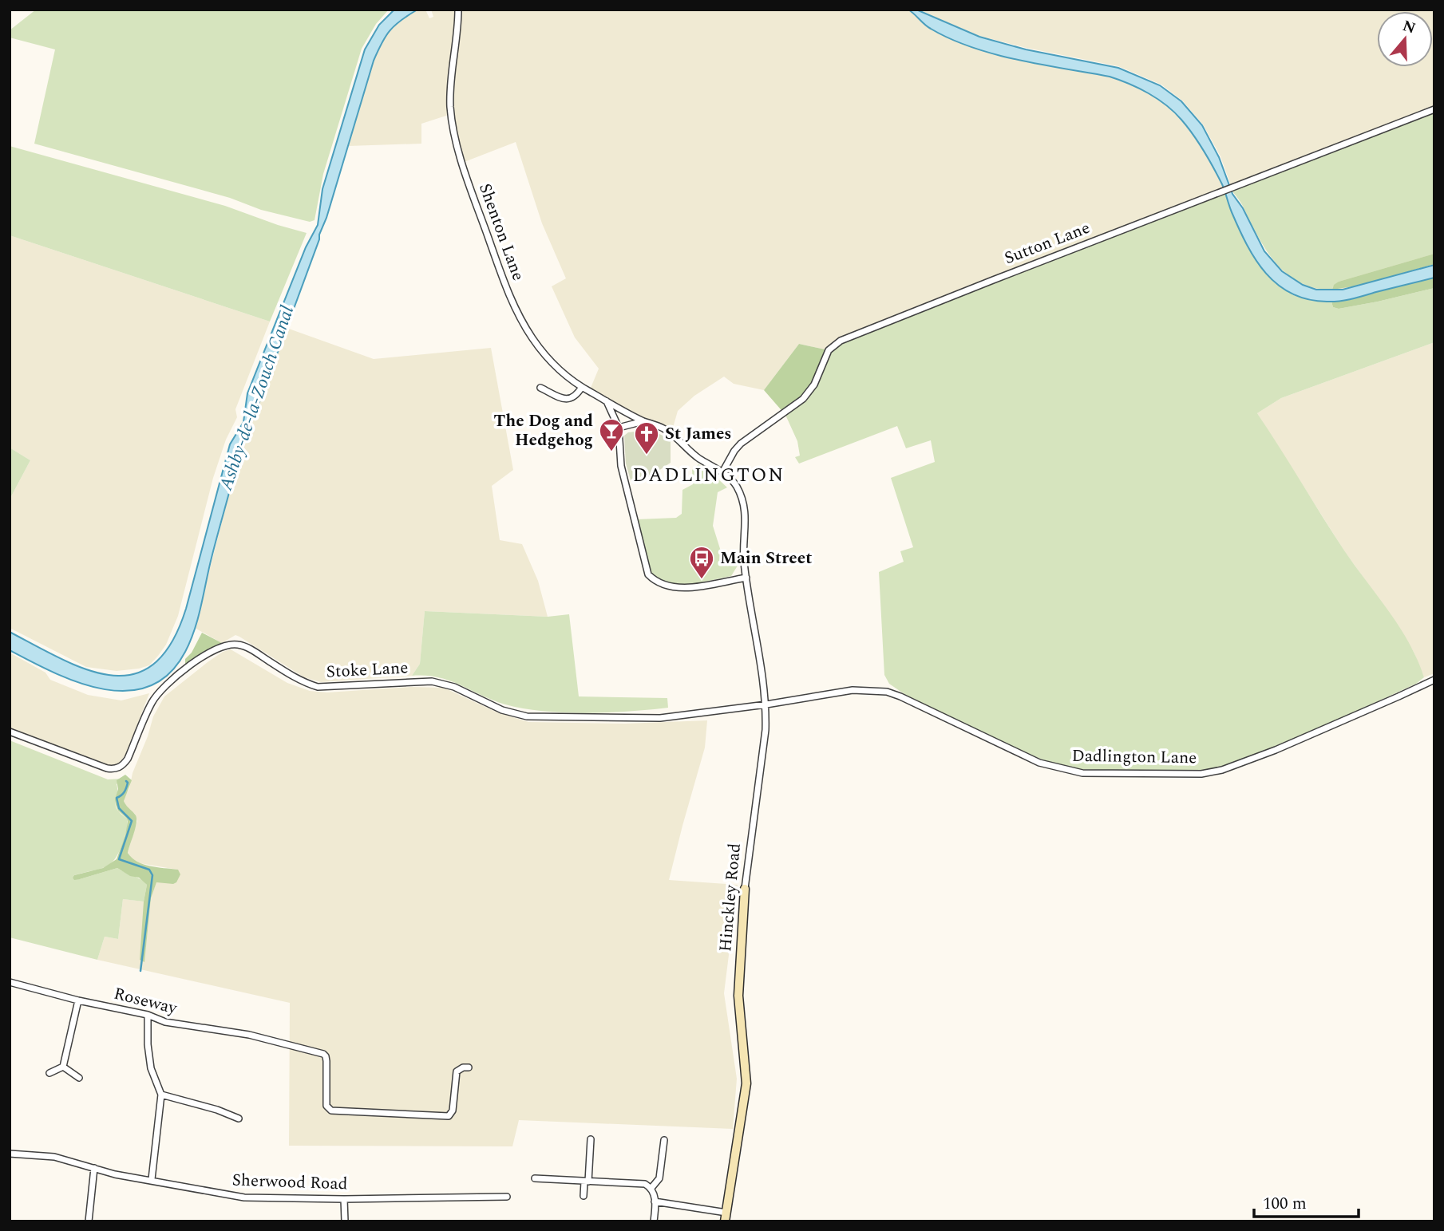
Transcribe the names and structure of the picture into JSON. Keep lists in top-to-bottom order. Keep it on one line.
{"streets":{"street":["Shenton Lane","Sutton Lane","Stoke Lane","Dadlington Lane","Hinckley Road","Roseway","Sherwood Road"]},"crossings":[["Stoke Lane","Dadlington Lane"],["Stoke Lane","Hinckley Road"],["Dadlington Lane","Hinckley Road"]],"districts":["DADLINGTON"],"water":["Ashby-de-la-Zouch Canal"],"places":{"bar":["The Dog and Hedgehog"],"church":["St James"],"bus stop":["Main Street"]},"scale_bar":"100 m","north":"top"}
